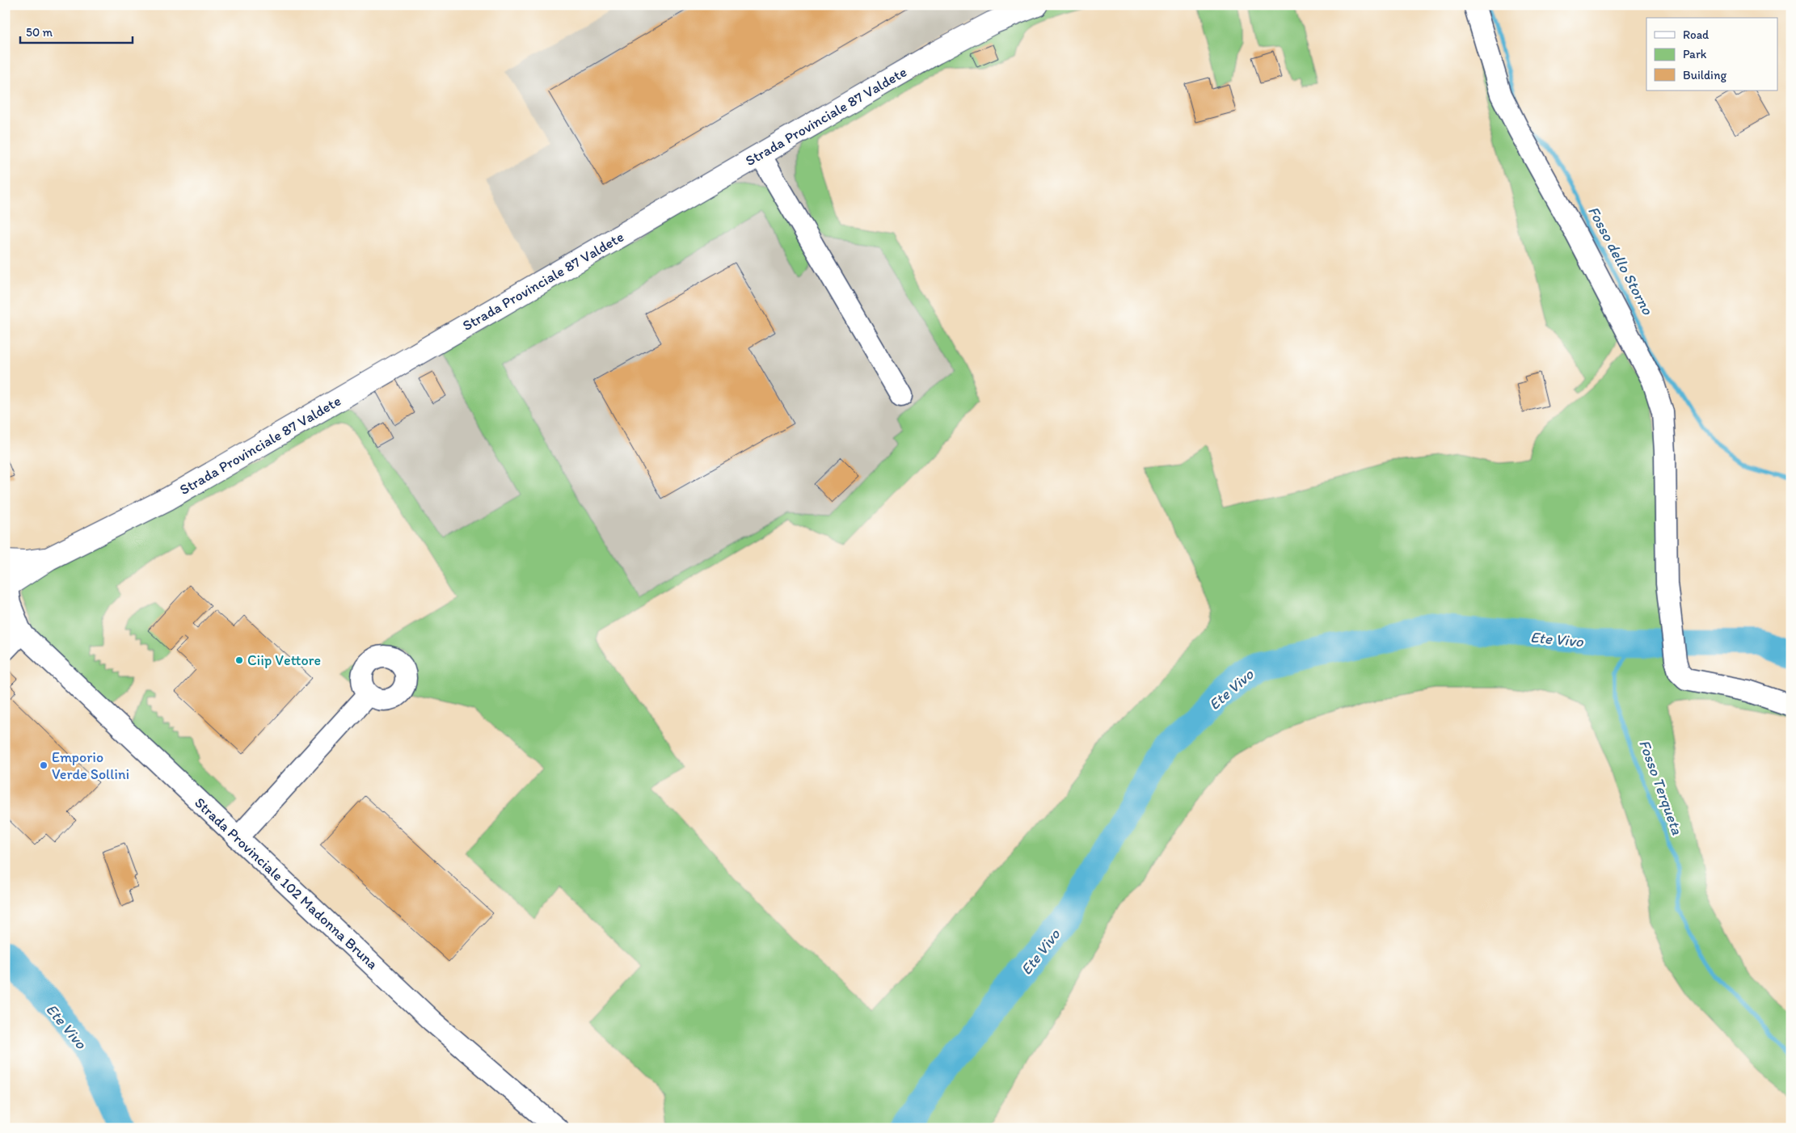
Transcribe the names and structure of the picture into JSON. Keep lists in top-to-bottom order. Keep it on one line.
{"streets":{"main road":["Strada Provinciale 87 Valdete"],"street":["Strada Provinciale 102 Madonna Bruna"]},"crossings":[["Strada Provinciale 87 Valdete","Strada Provinciale 102 Madonna Bruna"]],"water":["Fosso dello Storno","Ete Vivo","Fosso Terqueta"],"places":["Ciip Vettore","Emporio Verde Sollini"],"legend":["Road","Park","Building"],"scale_bar":"50 m"}
